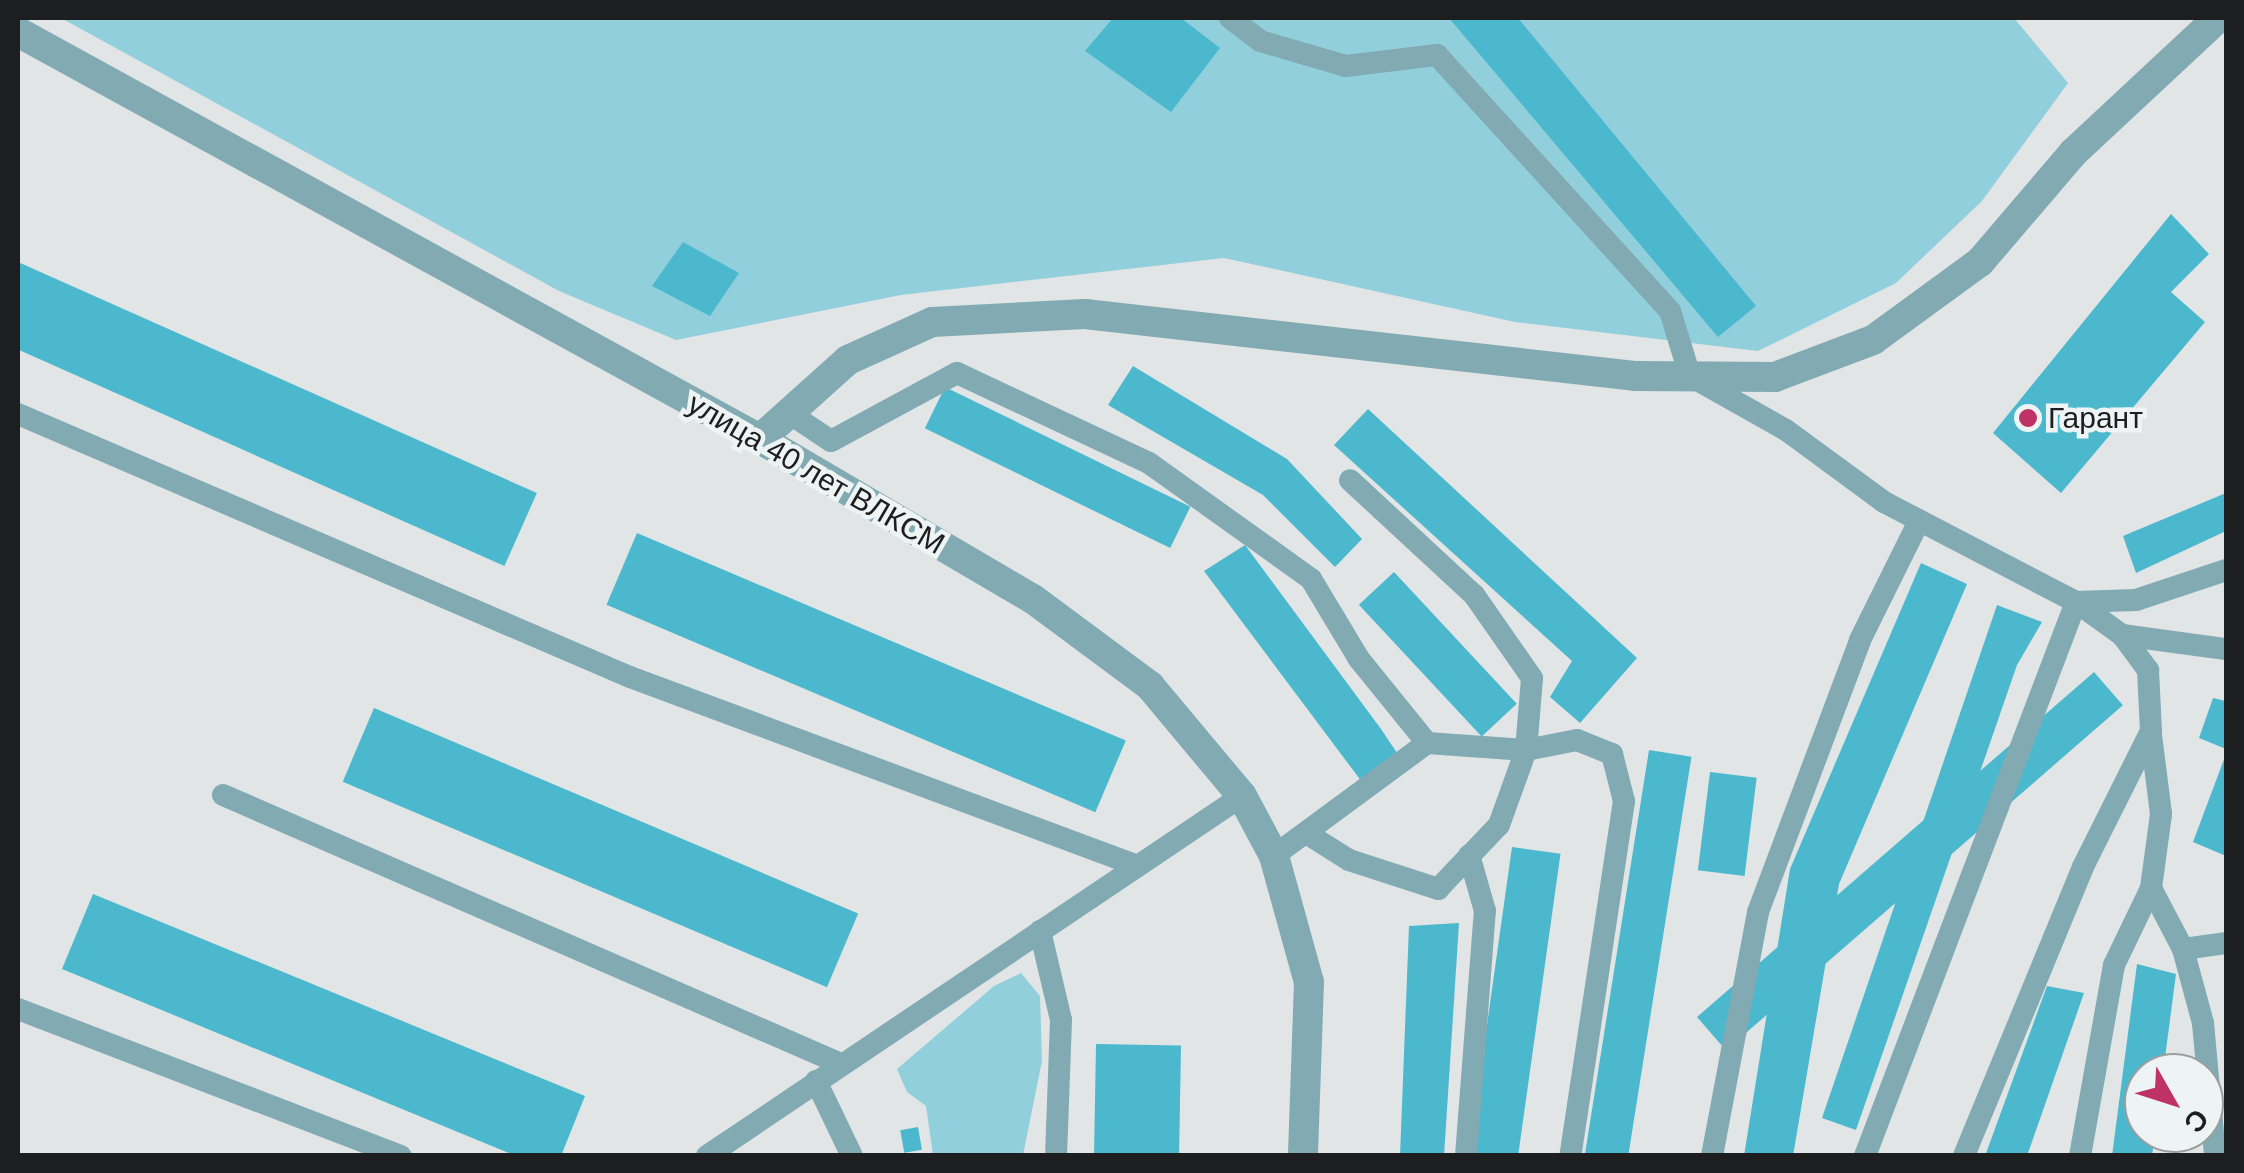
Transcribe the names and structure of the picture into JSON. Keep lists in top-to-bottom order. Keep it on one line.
{"streets":{"street":["улица 40 лет ВЛКСМ"]},"places":["Гарант"],"north":"bottom right"}
